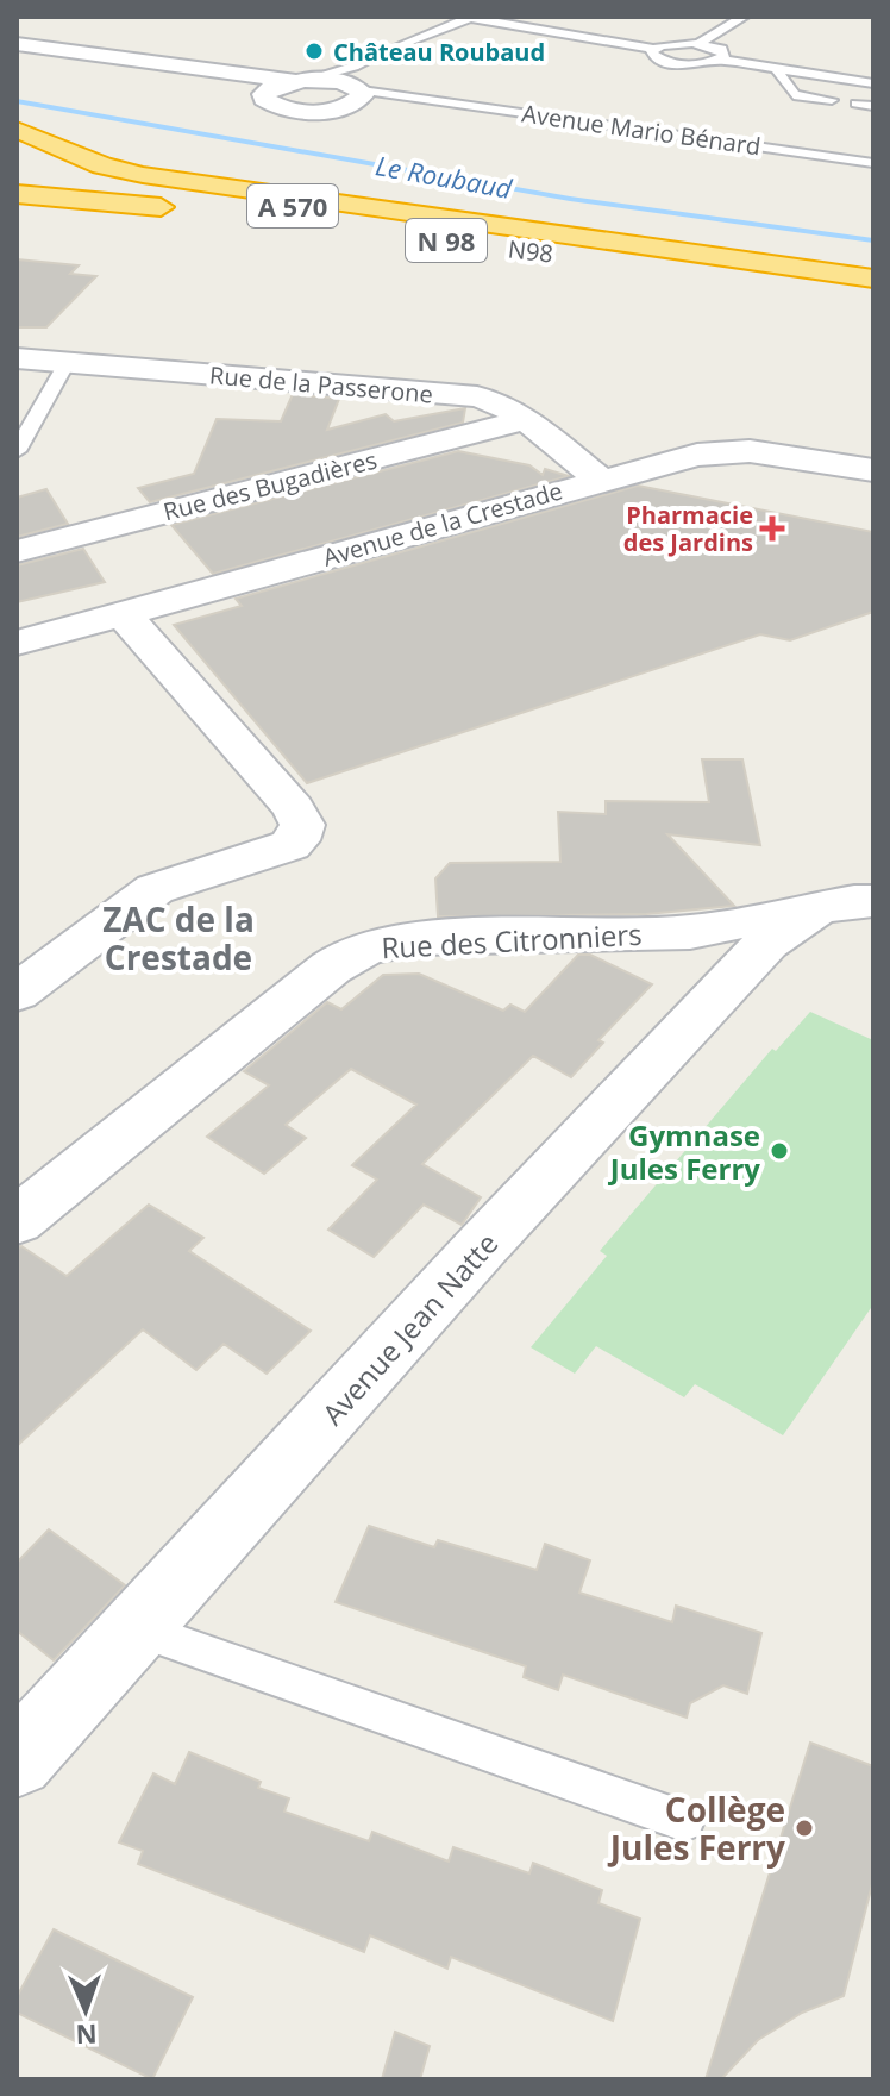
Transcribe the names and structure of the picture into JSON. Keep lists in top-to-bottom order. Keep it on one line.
{"streets":{"highway":["A 570","N 98","N98"],"street":["Rue de la Passerone","Rue des Bugadières","Avenue de la Crestade","Rue des Citronniers","Avenue Jean Natte"],"lane":["Avenue Mario Bénard"]},"crossings":[["Rue de la Passerone","Rue des Bugadières"],["Rue de la Passerone","Avenue de la Crestade"],["Rue des Citronniers","Avenue Jean Natte"]],"districts":["ZAC de la Crestade"],"water":["Le Roubaud"],"places":{"other":["Château Roubaud","Gymnase Jules Ferry","Collège Jules Ferry"],"health":["Pharmacie des Jardins"]},"north":"bottom"}
